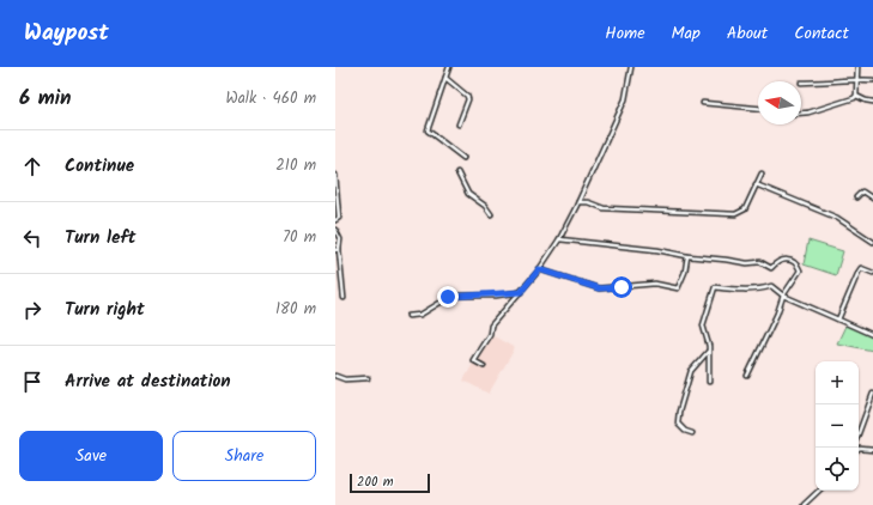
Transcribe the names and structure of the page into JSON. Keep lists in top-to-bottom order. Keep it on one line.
{"scale_bar":"200 m","north":"left","page":{"header":"Waypost","nav":["Home","Map","About","Contact"],"heading":["6 min","Walk · 460 m"],"list":[["Continue","210 m"],["Turn left","70 m"],["Turn right","180 m"],"Arrive at destination"],"map_buttons":["+","−"],"buttons":["Save","Share"],"scale":"200 m"}}
